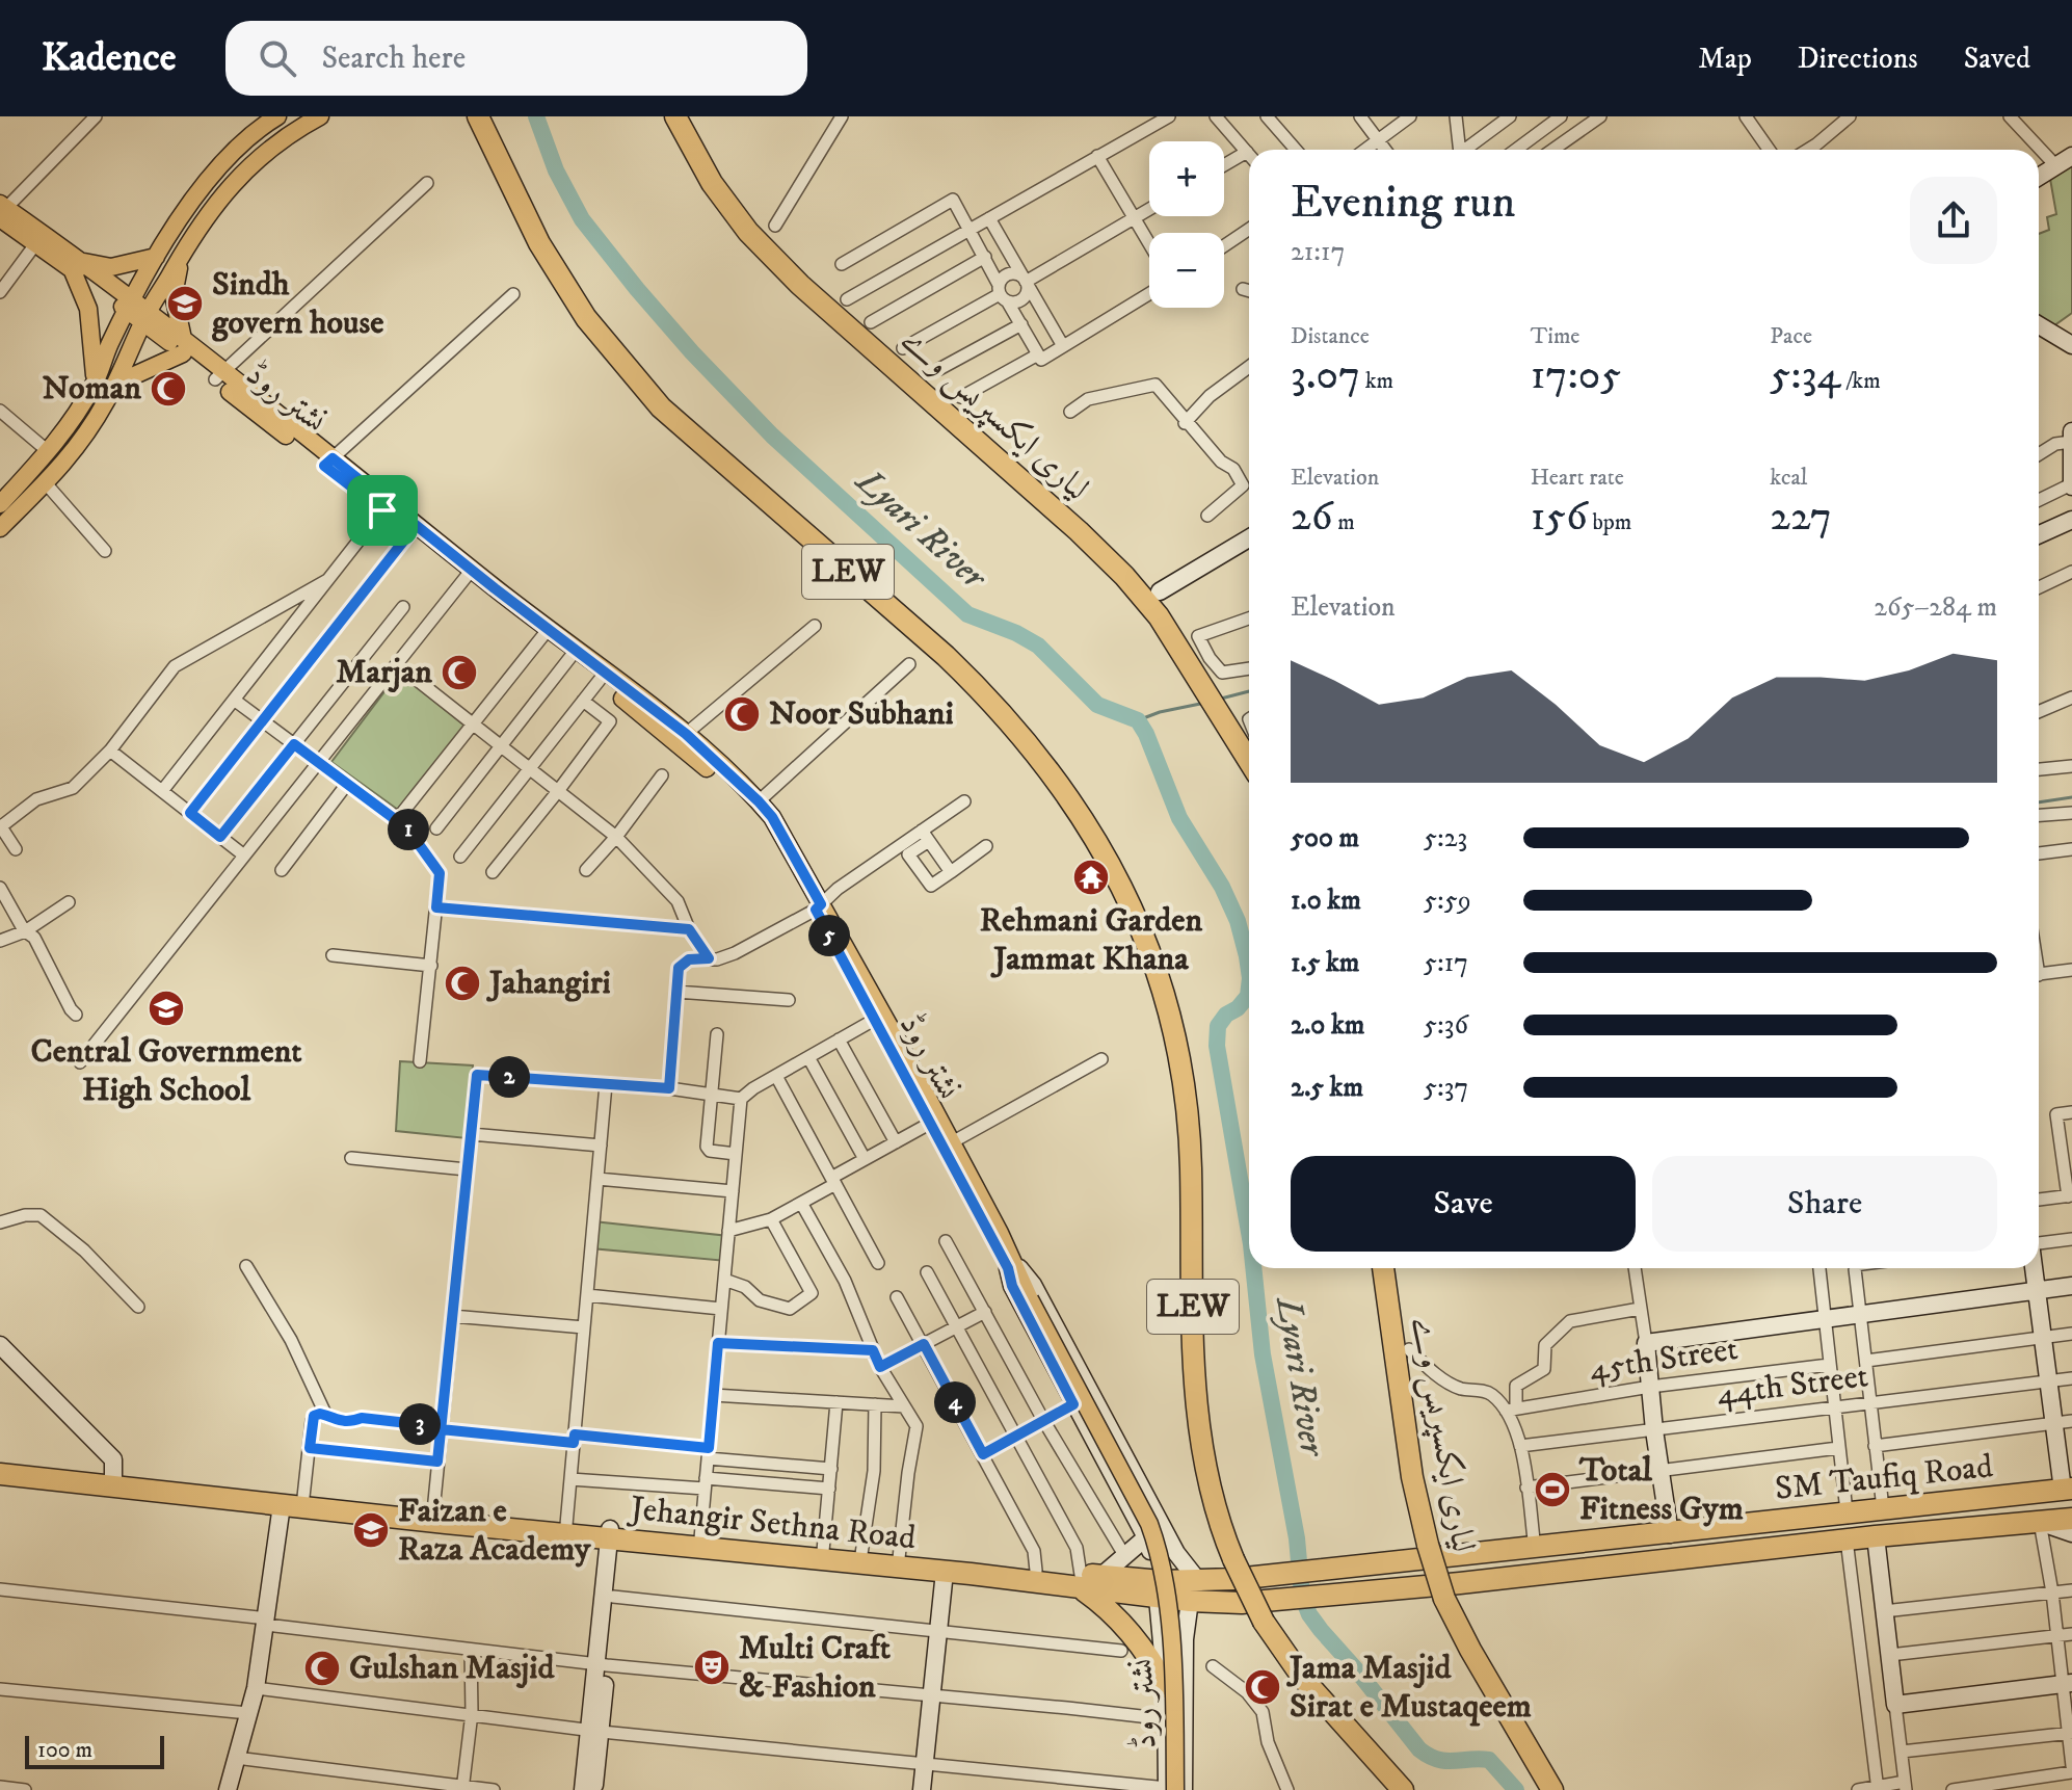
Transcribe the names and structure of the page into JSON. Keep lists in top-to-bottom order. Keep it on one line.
{"streets":{"highway":["لیاری ایکسپریس وے","LEW","SM Taufiq Road","Jehangir Sethna Road"],"main road":["نشتر روڈ"],"street":["45th Street","44th Street"]},"crossings":[["نشتر روڈ","Jehangir Sethna Road"],["SM Taufiq Road","Jehangir Sethna Road"]],"water":["Lyari River"],"places":{"school or university":["Sindh govern house","Central Government High School","Faizan e Raza Academy"],"mosque":["Noman","Marjan","Noor Subhani","Jahangiri","Gulshan Masjid","Jama Masjid Sirat e Mustaqeem"],"temple":["Rehmani Garden Jammat Khana"],"sports":["Total Fitness Gym"],"theatre":["Multi Craft & Fashion"]},"scale_bar":"100 m","page":{"header":"Kadence","search":"Search here","nav":["Map","Directions","Saved"],"map_buttons":["+","−"],"heading":["Evening run","21:17"],"stats":[["Distance","3.07 km"],["Time","17:05"],["Pace","5:34 /km"],["Elevation","26 m"],["Heart rate","156 bpm"],["kcal","227"]],"chart":["Elevation","265–284 m"],"list":[{"name":"500 m","note":"5:23"},{"name":"1.0 km","note":"5:59"},{"name":"1.5 km","note":"5:17"},{"name":"2.0 km","note":"5:36"},{"name":"2.5 km","note":"5:37"}],"pins":["1","5","2","4","3"],"buttons":["Save","Share"],"scale":"100 m"}}
